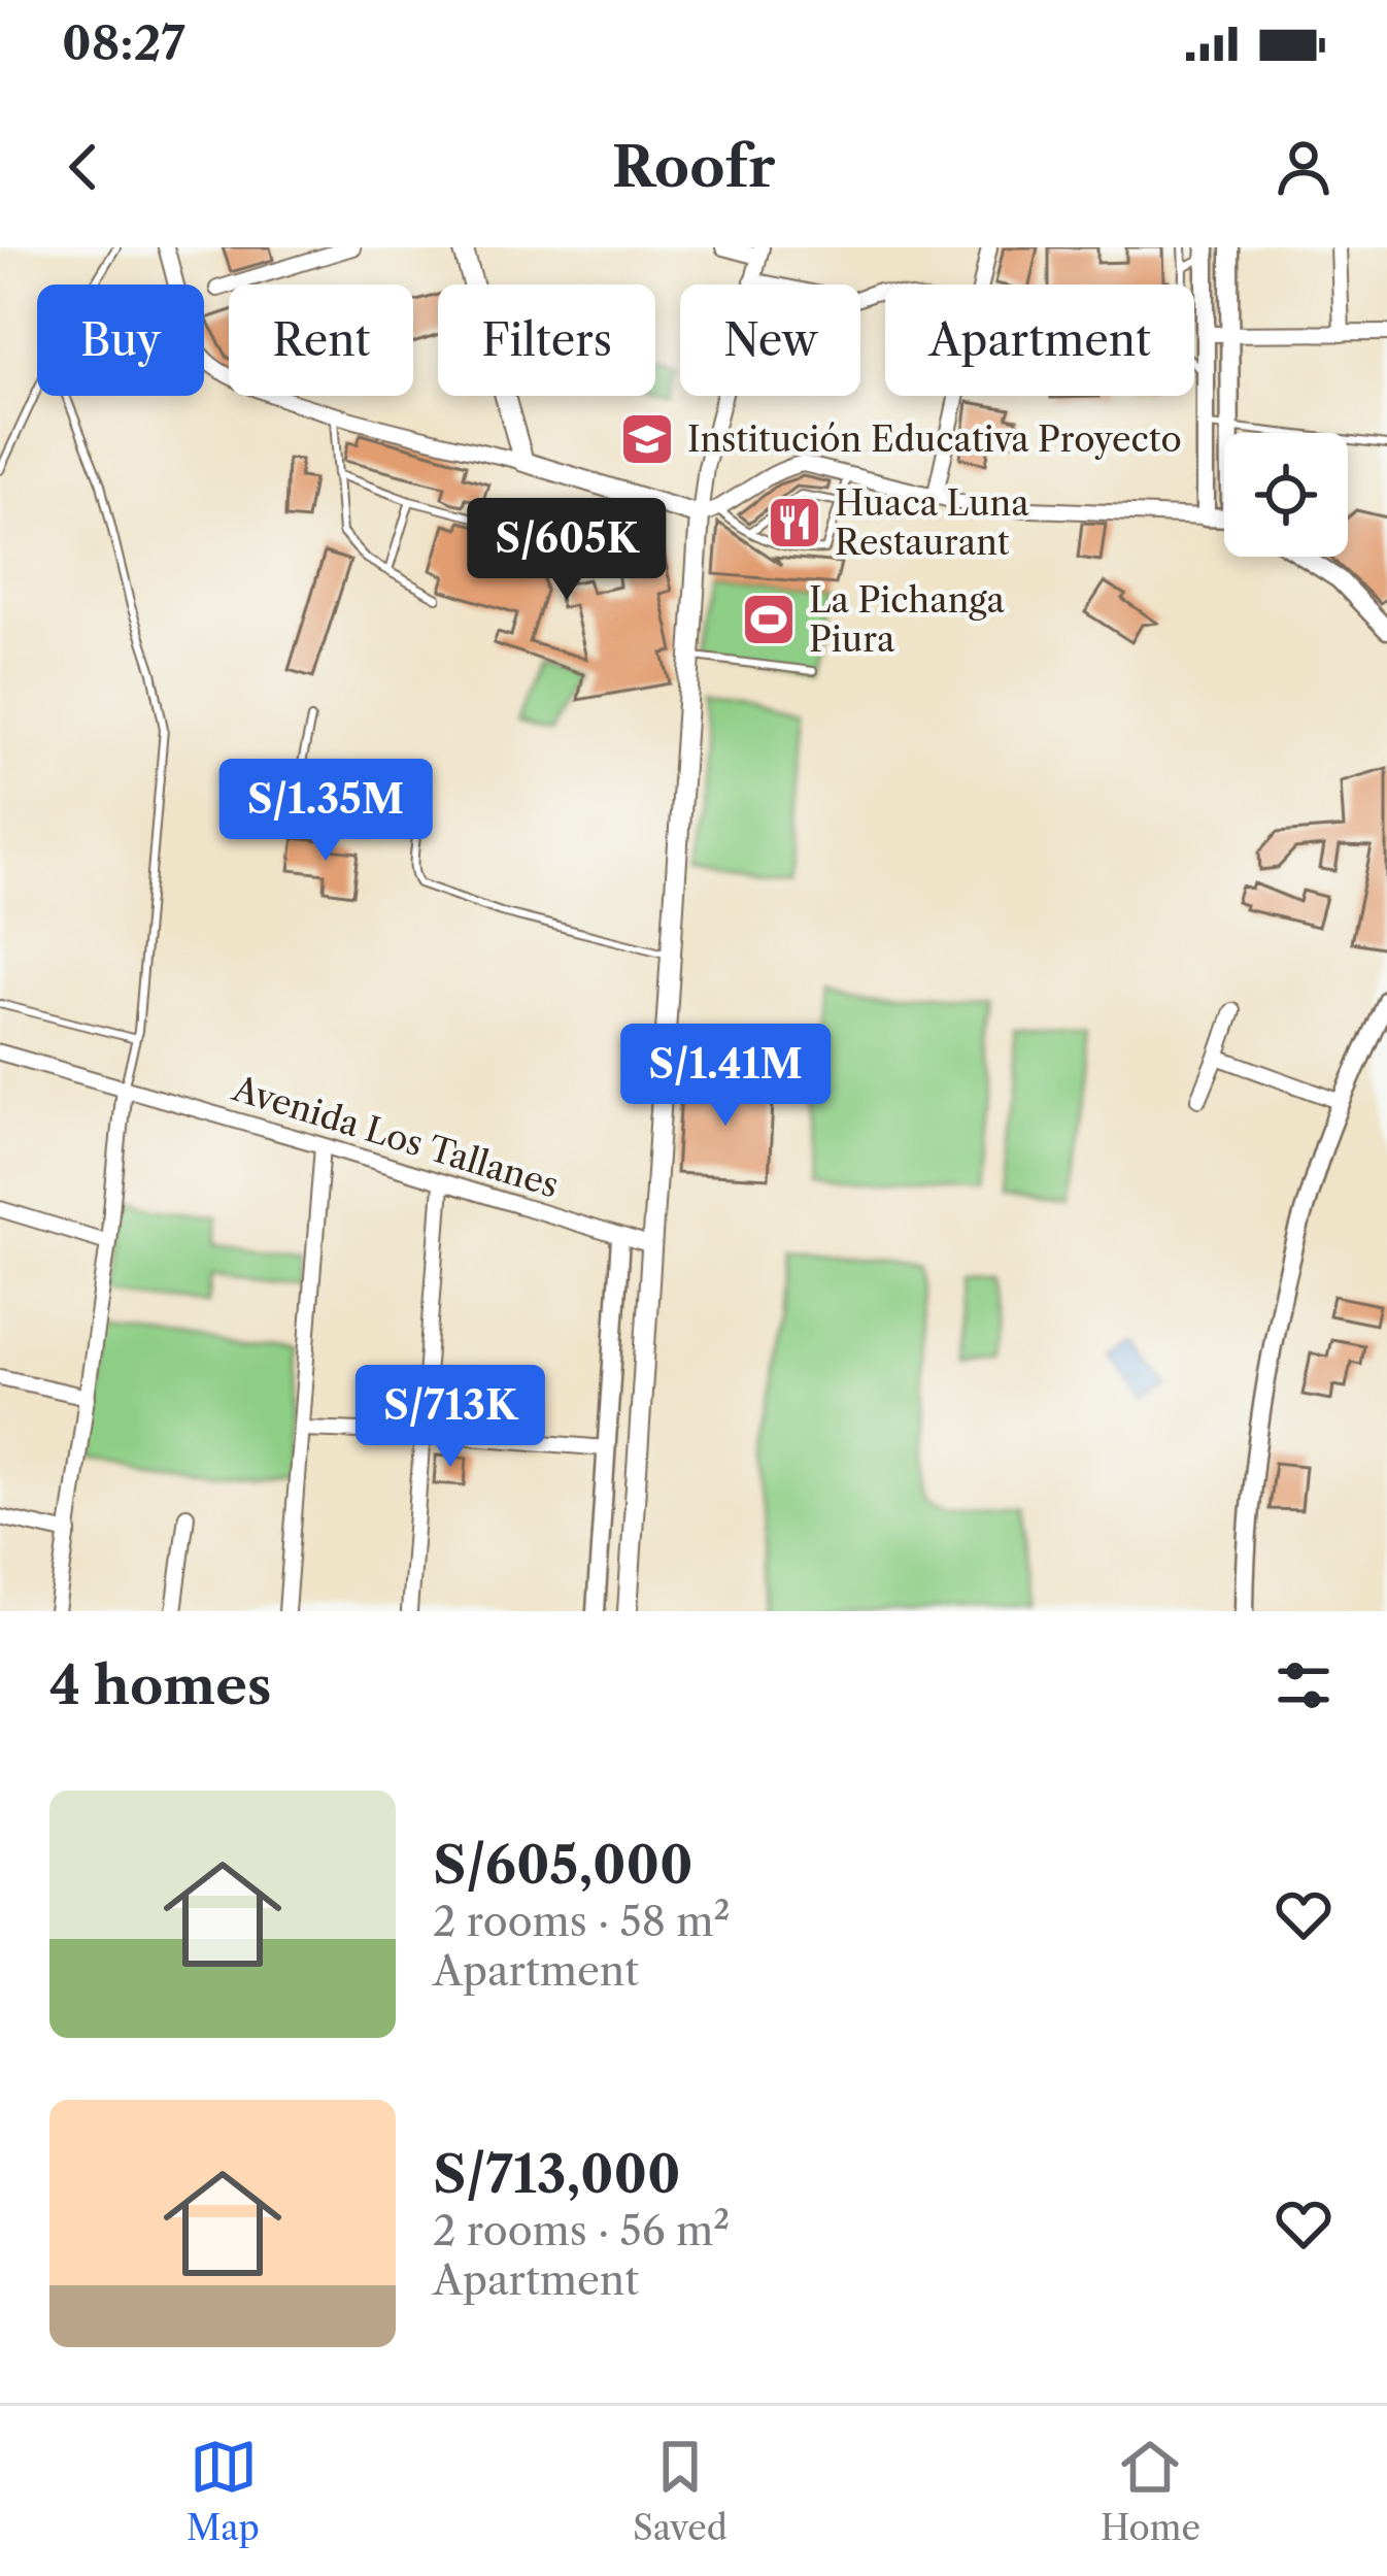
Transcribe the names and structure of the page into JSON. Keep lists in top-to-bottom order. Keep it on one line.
{"streets":{"street":["Avenida Los Tallanes"]},"places":{"school or university":["Institución Educativa Proyecto"],"restaurant":["Huaca Luna Restaurant"],"sports":["La Pichanga Piura"]},"page":{"status":"08:27","header":"Roofr","chip":["Buy","Rent","Filters","New","Apartment"],"price":["S/605K","S/1.35M","S/1.41M","S/713K"],"heading":"4 homes","list":[{"name":"S/605,000","note":"2 rooms · 58 m² · Apartment"},{"name":"S/713,000","note":"2 rooms · 56 m² · Apartment"}],"tabs":["Map","Saved","Home"]}}
